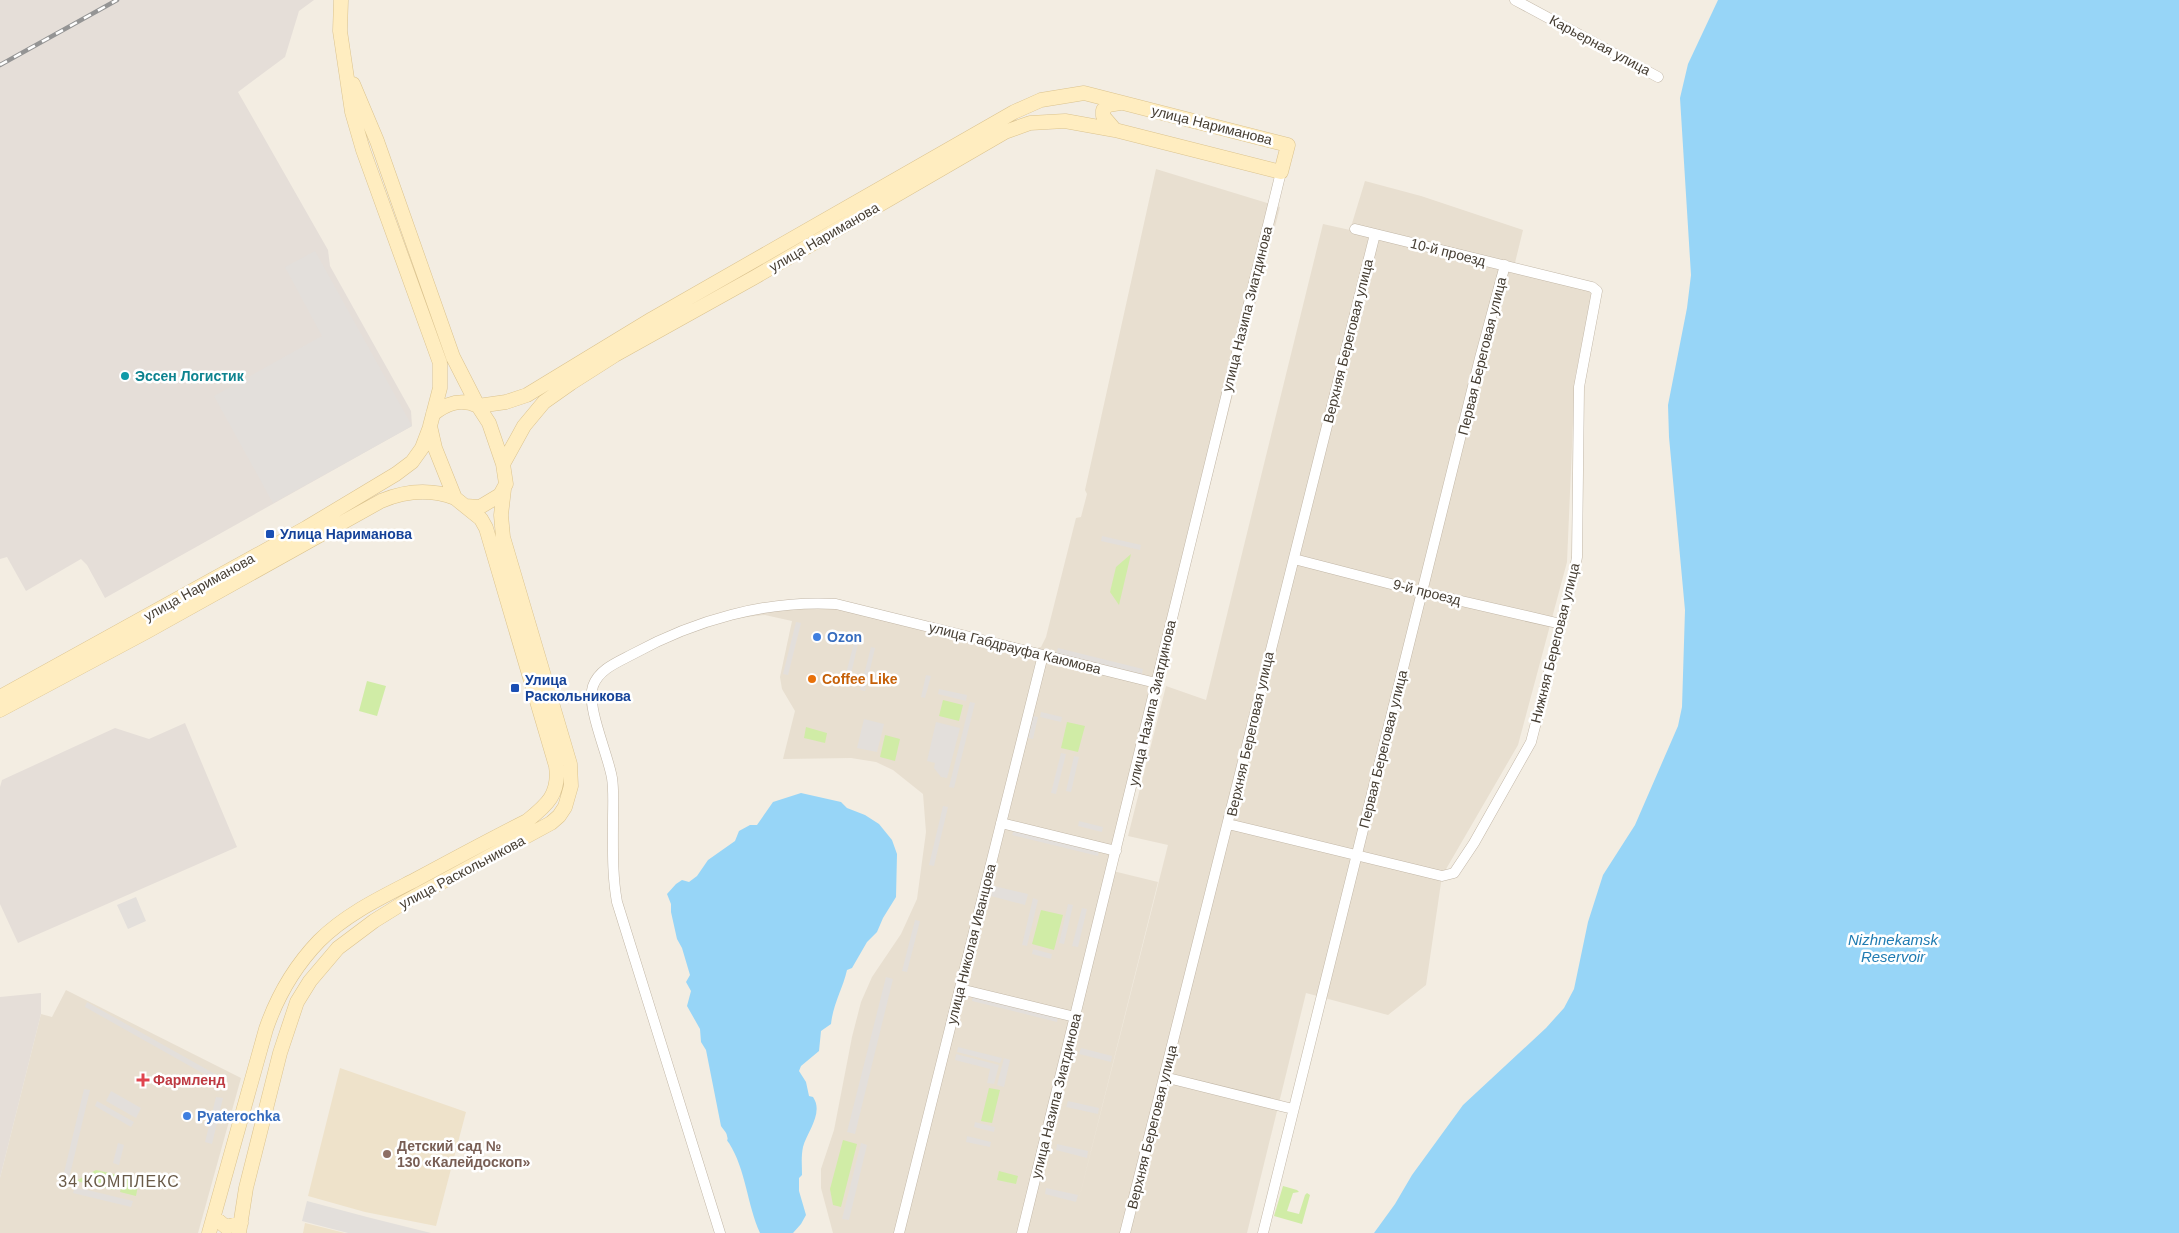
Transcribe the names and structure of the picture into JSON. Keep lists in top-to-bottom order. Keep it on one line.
{"streets":{"main road":["улица Нариманова","улица Раскольникова"],"street":["Карьерная улица","10-й проезд","улица Назипа Зиатдинова","Верхняя Береговая улица","Первая Береговая улица","9-й проезд","Нижняя Береговая улица","улица Габдрауфа Каюмова","улица Николая Иванцова"]},"crossings":[["улица Нариманова","улица Назипа Зиатдинова"],["улица Нариманова","улица Раскольникова"],["10-й проезд","Верхняя Береговая улица"],["10-й проезд","Первая Береговая улица"],["10-й проезд","Нижняя Береговая улица"],["улица Назипа Зиатдинова","улица Габдрауфа Каюмова"],["Верхняя Береговая улица","9-й проезд"],["Первая Береговая улица","9-й проезд"],["Первая Береговая улица","Нижняя Береговая улица"],["9-й проезд","Нижняя Береговая улица"],["улица Габдрауфа Каюмова","улица Николая Иванцова"]],"districts":["34 КОМПЛЕКС"],"water":["Nizhnekamsk Reservoir"],"places":{"other":["Эссен Логистик","Ozon","Coffee Like","Pyaterochka","Детский сад № 130 «Калейдоскоп»"],"transit":["Улица Нариманова","Улица Раскольникова"],"health":["Фармленд"]}}
